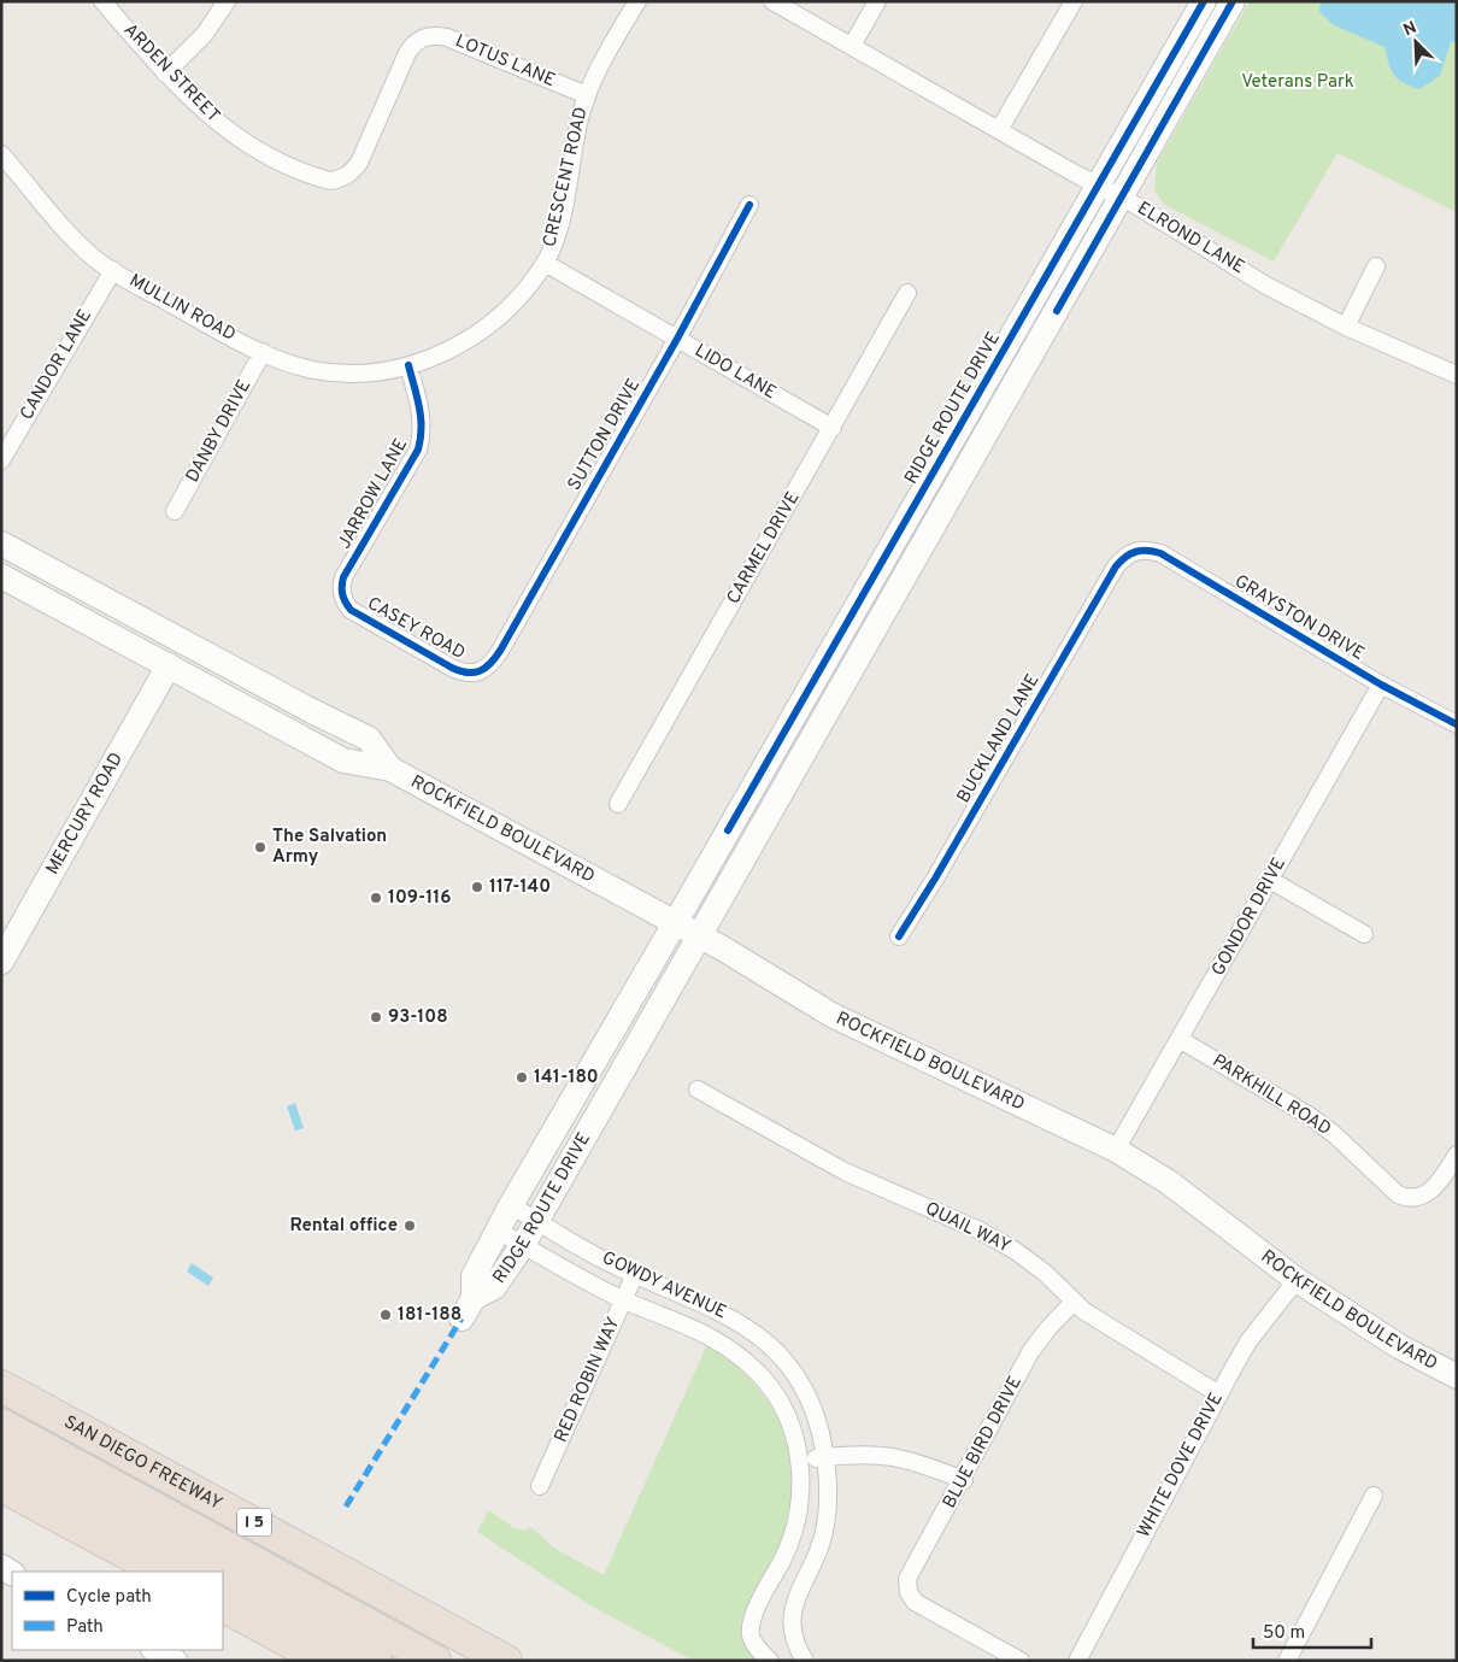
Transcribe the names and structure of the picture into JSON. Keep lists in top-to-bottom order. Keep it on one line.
{"streets":{"highway":["SAN DIEGO FREEWAY","I 5"],"main road":["RIDGE ROUTE DRIVE","MERCURY ROAD","ROCKFIELD BOULEVARD"],"street":["LOTUS LANE","ARDEN STREET","CRESCENT ROAD","ELROND LANE","MULLIN ROAD","CANDOR LANE","LIDO LANE","DANBY DRIVE","SUTTON DRIVE","JARROW LANE","CARMEL DRIVE","GRAYSTON DRIVE","CASEY ROAD","BUCKLAND LANE","GONDOR DRIVE","PARKHILL ROAD","QUAIL WAY","GOWDY AVENUE","RED ROBIN WAY","BLUE BIRD DRIVE","WHITE DOVE DRIVE"]},"crossings":[["LOTUS LANE","ARDEN STREET"],["LOTUS LANE","CRESCENT ROAD"],["CRESCENT ROAD","MULLIN ROAD"],["CRESCENT ROAD","LIDO LANE"],["CRESCENT ROAD","JARROW LANE"],["ELROND LANE","RIDGE ROUTE DRIVE"],["MULLIN ROAD","CANDOR LANE"],["MULLIN ROAD","DANBY DRIVE"],["MULLIN ROAD","JARROW LANE"],["LIDO LANE","SUTTON DRIVE"],["LIDO LANE","CARMEL DRIVE"],["RIDGE ROUTE DRIVE","ROCKFIELD BOULEVARD"],["RIDGE ROUTE DRIVE","GOWDY AVENUE"],["SUTTON DRIVE","CASEY ROAD"],["JARROW LANE","CASEY ROAD"],["GRAYSTON DRIVE","BUCKLAND LANE"],["GRAYSTON DRIVE","GONDOR DRIVE"],["MERCURY ROAD","ROCKFIELD BOULEVARD"],["ROCKFIELD BOULEVARD","GONDOR DRIVE"],["ROCKFIELD BOULEVARD","WHITE DOVE DRIVE"],["GONDOR DRIVE","PARKHILL ROAD"],["QUAIL WAY","BLUE BIRD DRIVE"],["QUAIL WAY","WHITE DOVE DRIVE"],["GOWDY AVENUE","RED ROBIN WAY"]],"parks":["Veterans Park"],"places":["The Salvation Army","117-140","109-116","93-108","141-180","Rental office","181-188"],"legend":["Cycle path","Path"],"scale_bar":"50 m","north":"top left"}
